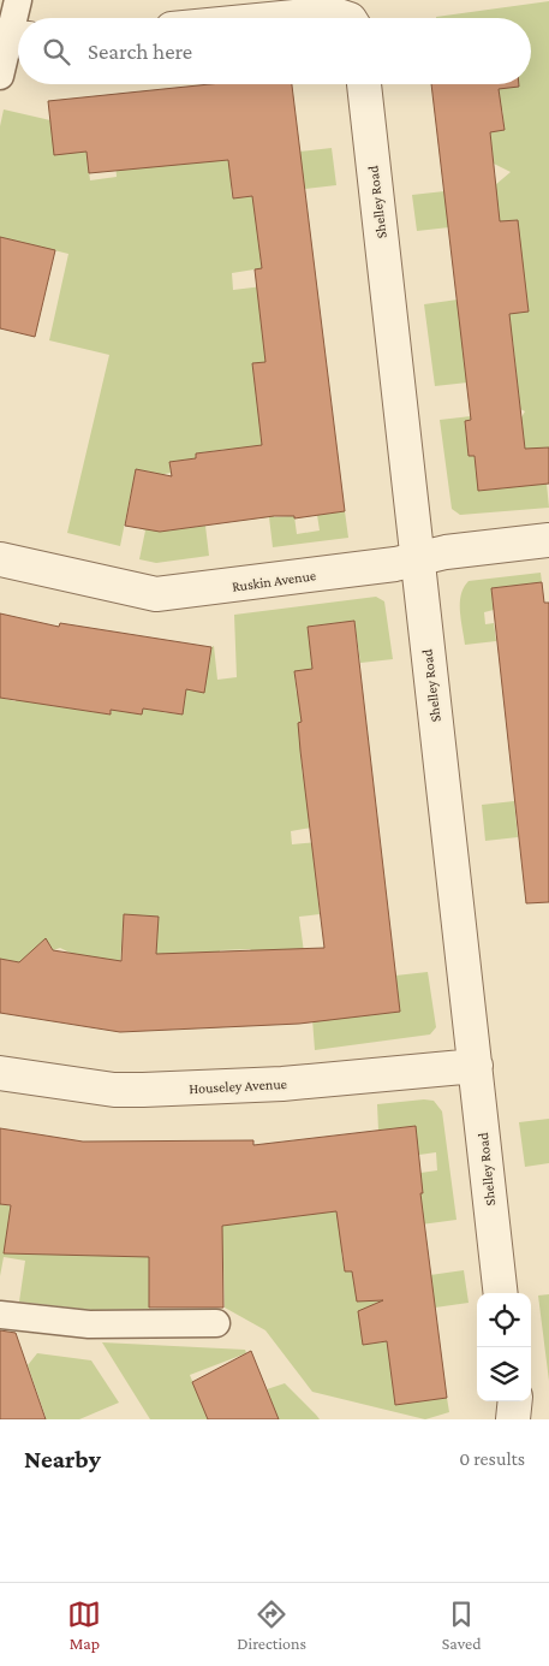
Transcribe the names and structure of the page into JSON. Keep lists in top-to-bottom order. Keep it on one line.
{"streets":{"street":["Shelley Road","Ruskin Avenue","Houseley Avenue"]},"crossings":[["Shelley Road","Ruskin Avenue"],["Shelley Road","Houseley Avenue"]],"page":{"search":"Search here","heading":["Nearby","0 results"],"nav":["Map","Directions","Saved"]}}
